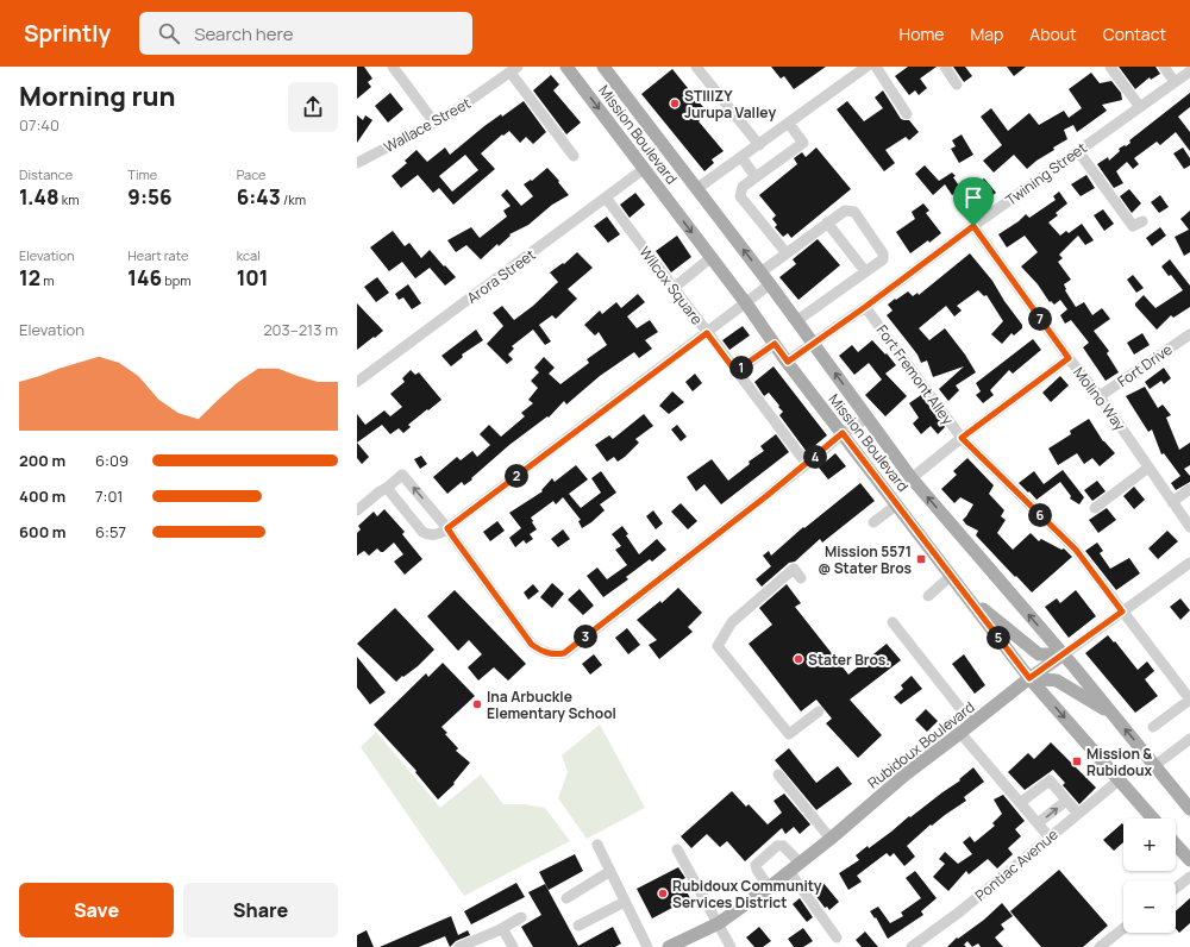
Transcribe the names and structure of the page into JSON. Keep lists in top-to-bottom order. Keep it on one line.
{"streets":{"main road":["Mission Boulevard","Rubidoux Boulevard"],"street":["Wallace Street","Twining Street","Arora Street","Wilcox Square","Fort Drive","Fort Fremont Alley","Molino Way","Pontiac Avenue"]},"crossings":[["Mission Boulevard","Twining Street"],["Mission Boulevard","Arora Street"],["Mission Boulevard","Rubidoux Boulevard"],["Mission Boulevard","Pontiac Avenue"],["Twining Street","Fort Fremont Alley"],["Twining Street","Molino Way"],["Arora Street","Wilcox Square"],["Fort Drive","Molino Way"],["Fort Fremont Alley","Rubidoux Boulevard"]],"places":{"other":["STIIIZY Jurupa Valley","Stater Bros.","Ina Arbuckle Elementary School","Rubidoux Community Services District"],"transit":["Mission 5571 @ Stater Bros","Mission & Rubidoux"]},"page":{"header":"Sprintly","search":"Search here","nav":["Home","Map","About","Contact"],"heading":["Morning run","07:40"],"stats":[["Distance","1.48 km"],["Time","9:56"],["Pace","6:43 /km"],["Elevation","12 m"],["Heart rate","146 bpm"],["kcal","101"]],"pins":["7","1","4","2","6","3","5"],"chart":["Elevation","203–213 m"],"list":[{"name":"200 m","note":"6:09"},{"name":"400 m","note":"7:01"},{"name":"600 m","note":"6:57"}],"map_buttons":["+","−"],"buttons":["Save","Share"]}}
